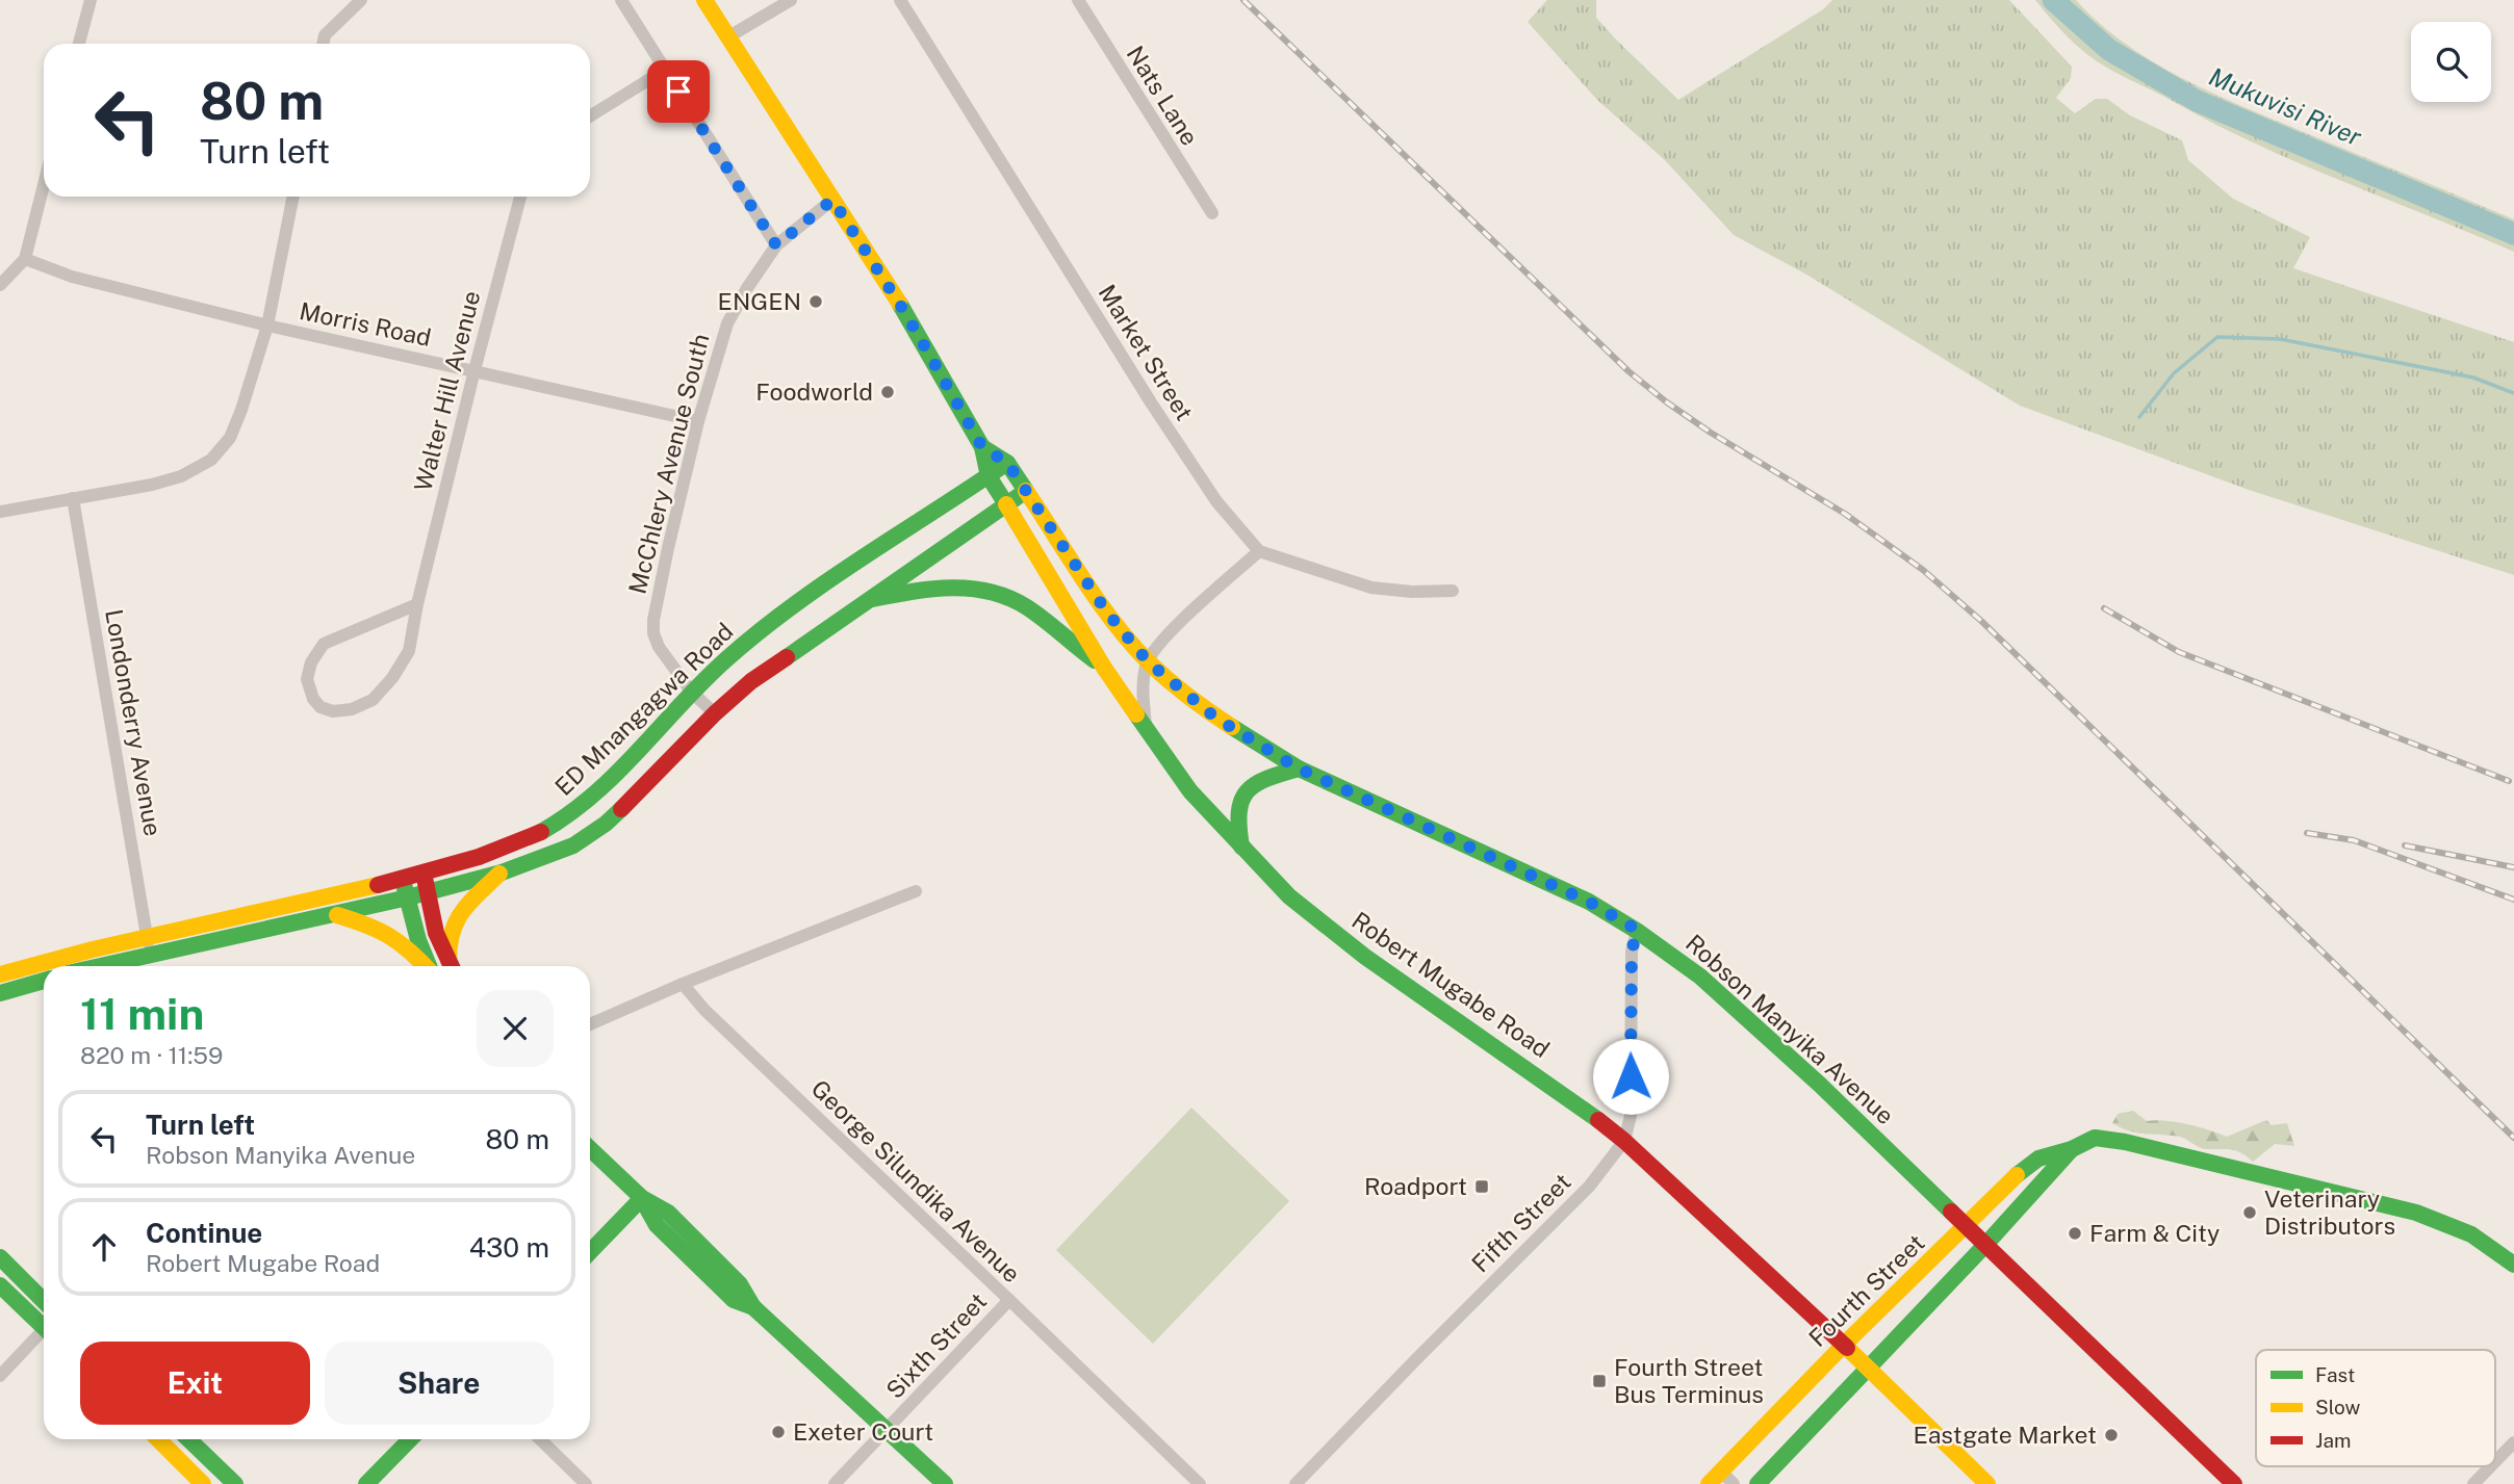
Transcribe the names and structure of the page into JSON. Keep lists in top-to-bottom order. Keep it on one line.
{"streets":{"main road":["ED Mnangagwa Road","Robert Mugabe Road","Robson Manyika Avenue","Fourth Street"],"street":["Nats Lane","Morris Road","Market Street","Walter Hill Avenue","McChlery Avenue South","Londonderry Avenue","George Silundika Avenue","Fifth Street","Sixth Street"]},"crossings":[["Morris Road","Walter Hill Avenue"],["Morris Road","McChlery Avenue South"],["McChlery Avenue South","ED Mnangagwa Road"],["McChlery Avenue South","Robert Mugabe Road"],["ED Mnangagwa Road","Londonderry Avenue"],["ED Mnangagwa Road","Robert Mugabe Road"],["ED Mnangagwa Road","Robson Manyika Avenue"],["Robert Mugabe Road","Robson Manyika Avenue"],["Robert Mugabe Road","Fifth Street"],["Robert Mugabe Road","Fourth Street"],["Robson Manyika Avenue","Fifth Street"],["Robson Manyika Avenue","Fourth Street"],["George Silundika Avenue","Sixth Street"]],"water":["Mukuvisi River"],"places":{"other":["ENGEN","Foodworld","Veterinary Distributors","Farm & City","Exeter Court","Eastgate Market"],"transit":["Roadport","Fourth Street Bus Terminus"]},"legend":["Fast","Slow","Jam"],"page":{"turn":["80 m","Turn left"],"heading":["11 min","820 m · 11:59"],"list":[{"name":"Turn left","note":"Robson Manyika Avenue","value":"80 m"},{"name":"Continue","note":"Robert Mugabe Road","value":"430 m"}],"buttons":["Exit","Share"]}}
